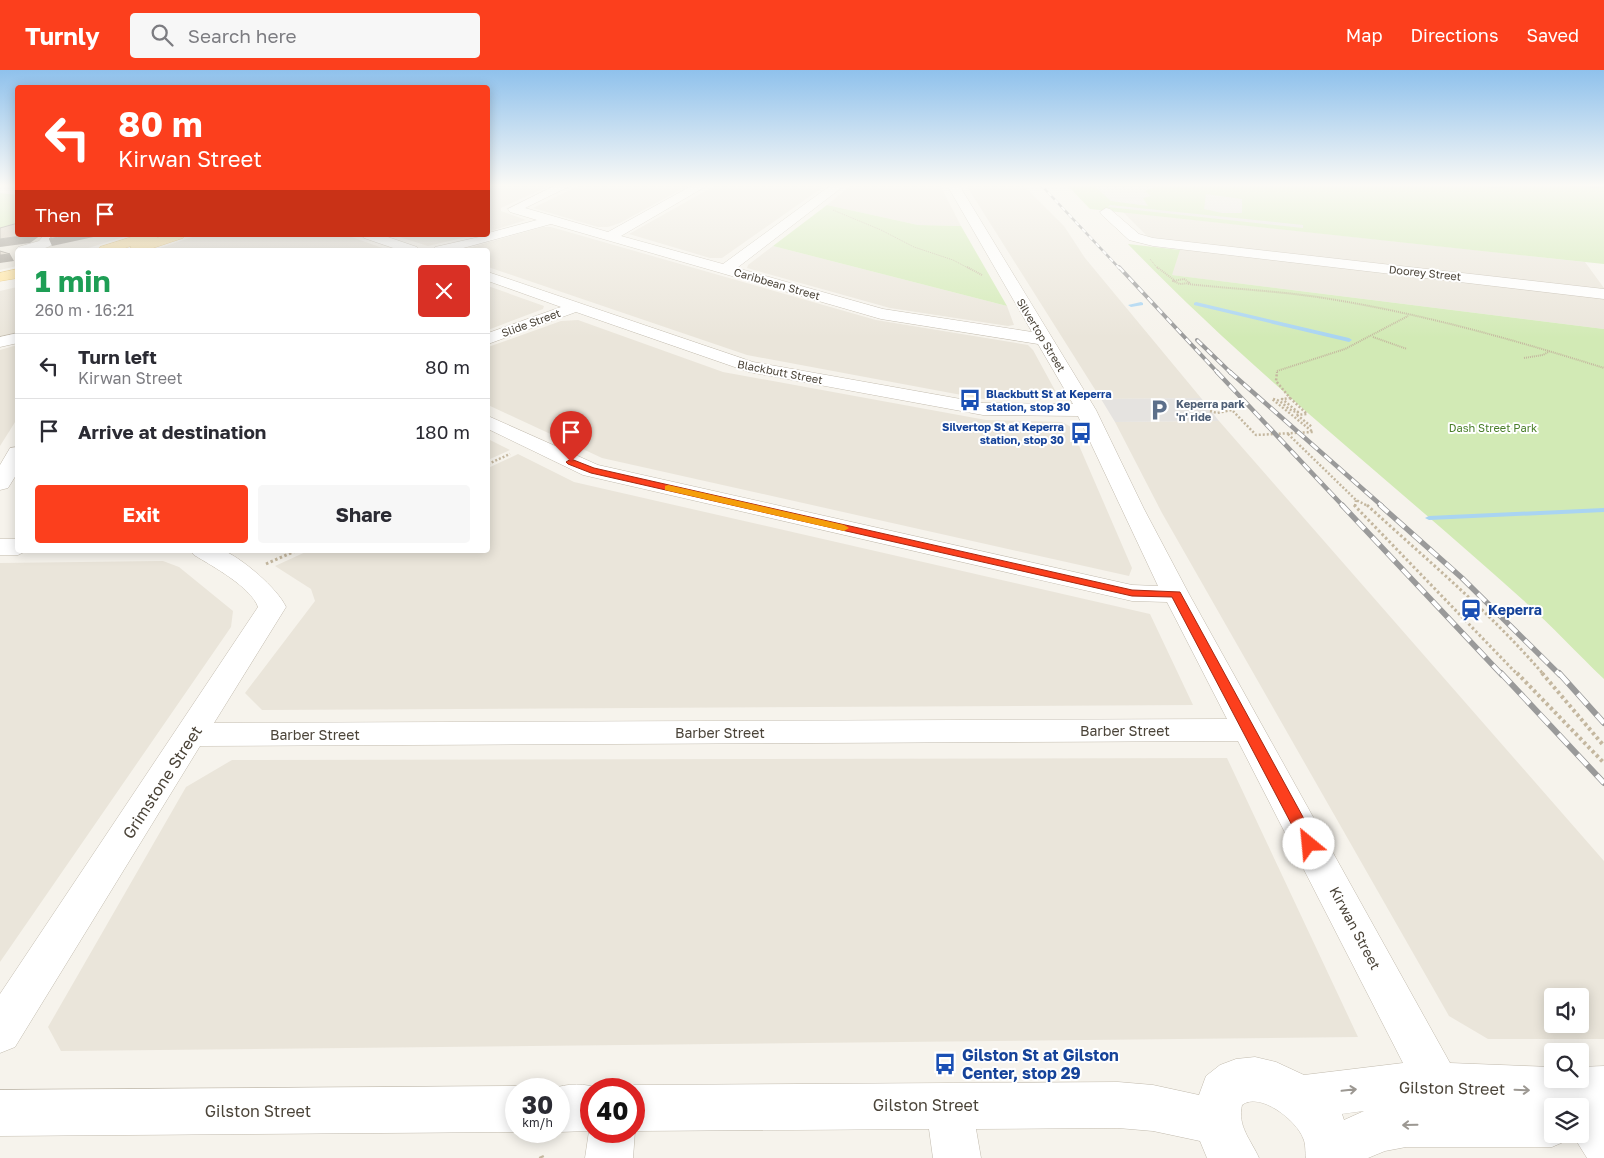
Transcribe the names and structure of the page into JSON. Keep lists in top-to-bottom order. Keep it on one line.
{"streets":{"street":["Doorey Street","Caribbean Street","Slide Street","Silvertop Street","Blackbutt Street","Barber Street","Grimstone Street","Kirwan Street","Gilston Street"]},"crossings":[["Caribbean Street","Silvertop Street"],["Slide Street","Blackbutt Street"],["Silvertop Street","Blackbutt Street"],["Silvertop Street","Kirwan Street"],["Barber Street","Grimstone Street"],["Barber Street","Kirwan Street"],["Kirwan Street","Gilston Street"]],"parks":["Dash Street Park"],"places":{"bus stop":["Blackbutt St at Keperra station, stop 30","Silvertop St at Keperra station, stop 30","Gilston St at Gilston Center, stop 29"],"parking":["Keperra park 'n' ride"],"station":["Keperra"]},"page":{"header":"Turnly","search":"Search here","nav":["Map","Directions","Saved"],"turn":["80 m","Kirwan Street"],"then":"Then","heading":["1 min","260 m · 16:21"],"list":[{"name":"Turn left","note":"Kirwan Street","value":"80 m"},{"name":"Arrive at destination","value":"180 m"}],"buttons":["Exit","Share"],"speed":"30 km/h","limit":"40"}}
